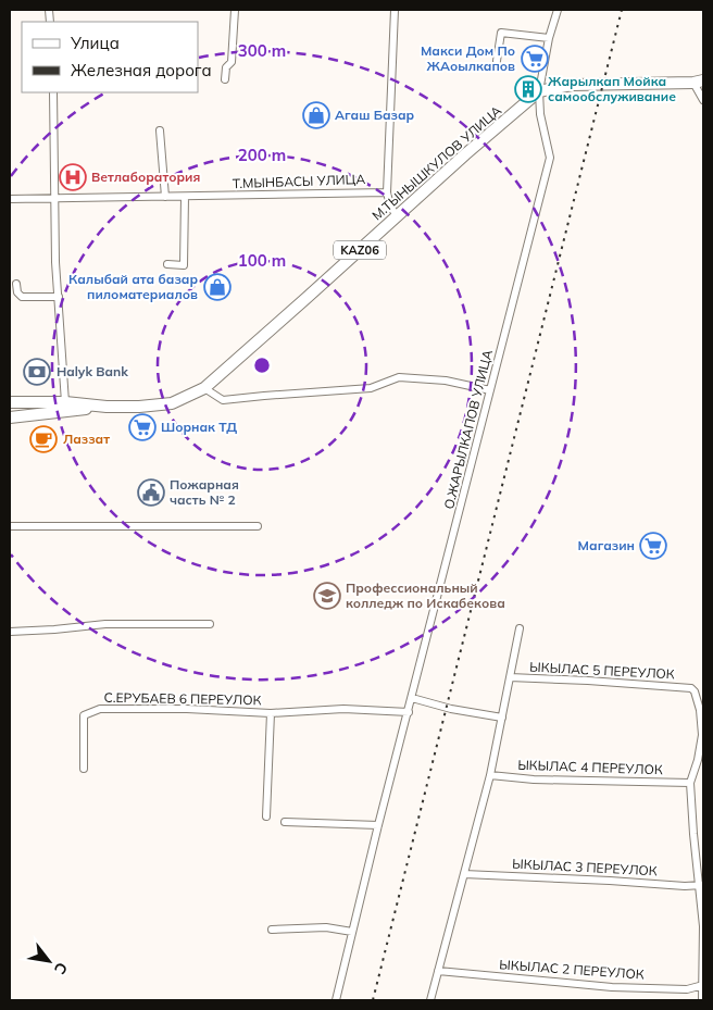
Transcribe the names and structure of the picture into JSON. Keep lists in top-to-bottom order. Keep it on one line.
{"streets":{"main road":["М.ТЫНЫШКУЛОВ УЛИЦА","KАZ06"],"street":["Т.МЫНБАСЫ УЛИЦА","О.ЖАРЫЛКАПОВ УЛИЦА","ЫКЫЛАС 5 ПЕРЕУЛОК","С.ЕРУБАЕВ 6 ПЕРЕУЛОК","ЫКЫЛАС 4 ПЕРЕУЛОК","ЫКЫЛАС 3 ПЕРЕУЛОК","ЫКЫЛАС 2 ПЕРЕУЛОК"]},"crossings":[["М.ТЫНЫШКУЛОВ УЛИЦА","О.ЖАРЫЛКАПОВ УЛИЦА"],["О.ЖАРЫЛКАПОВ УЛИЦА","С.ЕРУБАЕВ 6 ПЕРЕУЛОК"],["ЫКЫЛАС 5 ПЕРЕУЛОК","ЫКЫЛАС 4 ПЕРЕУЛОК"]],"places":{"supermarket":["Макси Дом По ЖАоылкапов","Шорнак ТД","Магазин"],"building":["Жарылкап Мойка самообслуживание"],"shop":["Агаш Базар","Калыбай ата базар пиломатериалов"],"hospital":["Ветлаборатория"],"bank":["Halyk Bank"],"cafe":["Лаззат"],"public building":["Пожарная часть № 2"],"school or university":["Профессиональный колледж по Искабекова"]},"legend":["Улица","Железная дорога"],"north":"bottom right","rings":["300 m","200 m","100 m"]}
